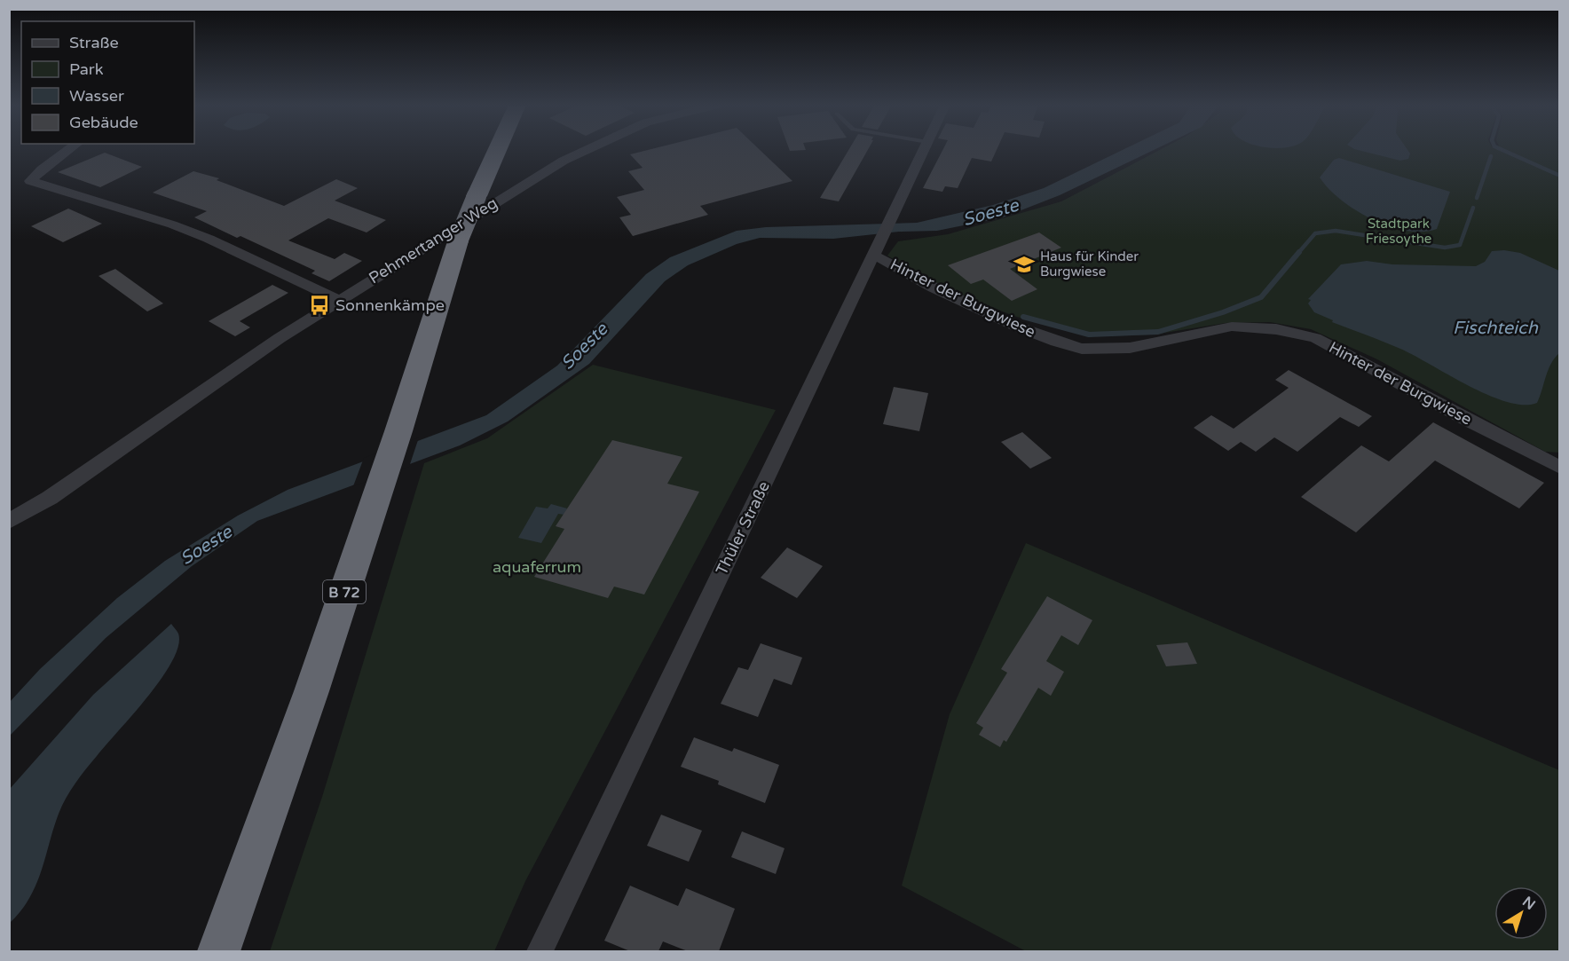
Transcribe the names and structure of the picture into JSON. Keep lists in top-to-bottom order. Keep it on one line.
{"streets":{"highway":["B 72"],"street":["Pehmertanger Weg","Hinter der Burgwiese","Thüler Straße"]},"crossings":[["Hinter der Burgwiese","Thüler Straße"]],"water":["Soeste","Fischteich"],"parks":["Stadtpark Friesoythe","aquaferrum"],"places":{"school or university":["Haus für Kinder Burgwiese"],"bus stop":["Sonnenkämpe"]},"legend":["Straße","Park","Wasser","Gebäude"],"north":"top right"}
